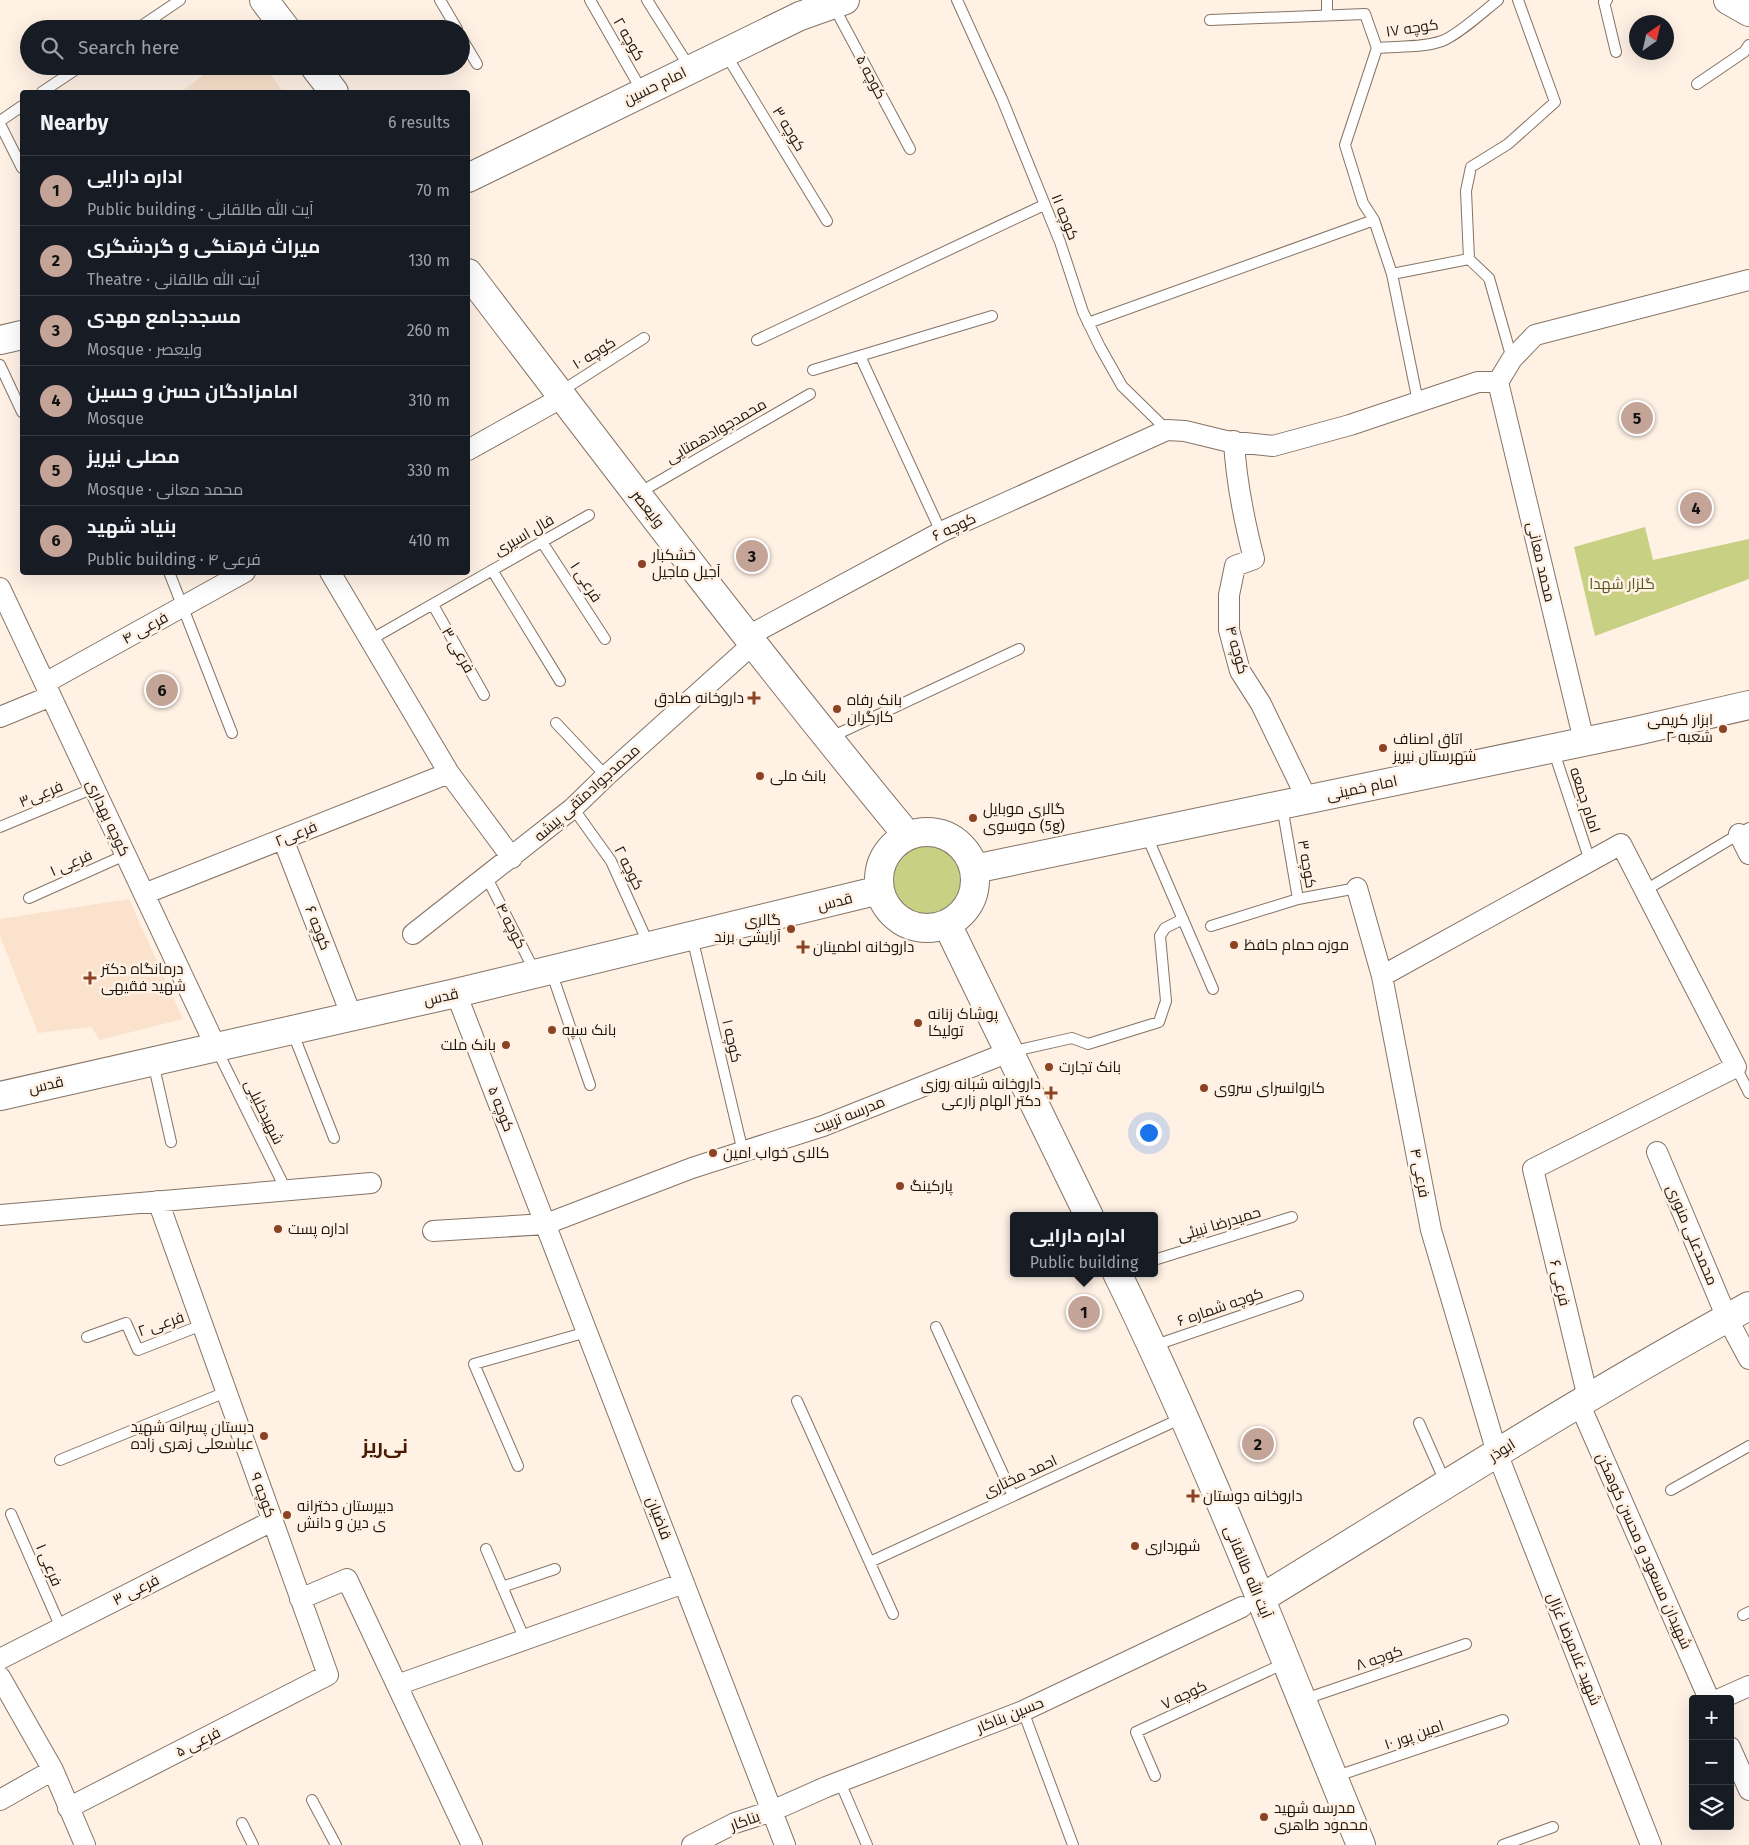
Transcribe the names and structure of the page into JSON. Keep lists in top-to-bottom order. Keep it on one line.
{"streets":{"main road":["امام حسین","ولیعصر","امام خمینی","قدس","ابوذر","آیت الله طالقانی"],"street":["کوچه ۵","۶ کوچه","محمد معانی","فرعی ۴","فرعی ۳","کوچه ۴","محمدجوادمتقی پیشه","کوچه بهداری","فرعی۲","کوچه ۶","مدرسه تربیت","محمدعلی منوری","فرعی ۶","کوچه ۹","قاضیان","شهیدان مسعود و محسن کوهکن","شهید غلامرضا غزال","حسین بناکار","فرعی ۵","بناکار"],"lane":["کوچه ۱۷","کوچه ۲","کوچه ۳","کوچه ۱۱","کوچه ۱۰","محمدجوادهمتایی","فال اسیری","فرعی ۱","فرعی۳","امام جمعه","کوچه ۱","شهیدخلیلی","حمیدرضا نبیئی","کوچه شماره ۶","فرعی ۲","احمد مختاری","کوچه ۸","کوچه ۷","امین پور ۱۰"]},"crossings":[["کوچه ۲","امام حسین"],["کوچه ۲","محمدجوادمتقی پیشه"],["کوچه ۲","قدس"],["کوچه ۵","امام حسین"],["کوچه ۵","قدس"],["کوچه ۵","مدرسه تربیت"],["کوچه ۵","قاضیان"],["امام حسین","کوچه ۳"],["کوچه ۳","فرعی ۴"],["کوچه ۳","کوچه ۴"],["کوچه ۳","امام خمینی"],["کوچه ۱۱","۶ کوچه"],["کوچه ۱۰","ولیعصر"],["محمدجوادهمتایی","ولیعصر"],["ولیعصر","۶ کوچه"],["ولیعصر","امام خمینی"],["ولیعصر","محمدجوادمتقی پیشه"],["ولیعصر","قدس"],["۶ کوچه","محمدجوادمتقی پیشه"],["فال اسیری","فرعی ۱"],["فال اسیری","فرعی ۳"],["محمد معانی","امام خمینی"],["فرعی ۱","فرعی ۳"],["فرعی ۱","کوچه بهداری"],["فرعی ۴","کوچه بهداری"],["فرعی ۴","ابوذر"],["فرعی ۴","شهید غلامرضا غزال"],["فرعی ۳","کوچه ۹"],["کوچه ۴","امام خمینی"],["کوچه ۴","محمدجوادمتقی پیشه"],["کوچه ۴","قدس"],["امام خمینی","امام جمعه"],["امام خمینی","قدس"],["فرعی۳","کوچه بهداری"],["کوچه بهداری","فرعی۲"],["کوچه بهداری","قدس"],["کوچه بهداری","شهیدخلیلی"],["فرعی۲","کوچه ۶"],["قدس","کوچه ۶"],["قدس","کوچه ۱"],["قدس","شهیدخلیلی"],["کوچه ۱","مدرسه تربیت"],["مدرسه تربیت","قاضیان"],["محمدعلی منوری","ابوذر"],["فرعی ۶","ابوذر"],["فرعی ۶","شهیدان مسعود و محسن کوهکن"],["کوچه شماره ۶","آیت الله طالقانی"],["فرعی ۲","کوچه ۹"],["ابوذر","شهیدان مسعود و محسن کوهکن"],["ابوذر","آیت الله طالقانی"],["ابوذر","شهید غلامرضا غزال"],["ابوذر","حسین بناکار"],["احمد مختاری","آیت الله طالقانی"],["کوچه ۹","فرعی ۵"],["قاضیان","حسین بناکار"],["قاضیان","بناکار"],["آیت الله طالقانی","کوچه ۸"],["آیت الله طالقانی","کوچه ۷"],["آیت الله طالقانی","حسین بناکار"],["آیت الله طالقانی","امین پور ۱۰"],["حسین بناکار","بناکار"]],"districts":["نی‌ریز"],"parks":["گلزار شهدا"],"places":{"other":["خشکبار آجیل ماجیل","بانک رفاه کارگران","ابزار کریمی شعبه ۲","اتاق اصناف شهرستان نیریز","بانک ملی","گالری موبایل موسوی (5g)","گالری آرایشی برند","موزه حمام حافظ","پوشاک زنانه تولیکا","بانک سپه","بانک ملت","بانک تجارت","کاروانسرای سروی","کالای خواب امین","پارکینگ","اداره پست","دبستان پسرانه شهید عباسعلی زهری زاده","دبیرستان دخترانه ی دین و دانش","شهرداری","مدرسه شهید محمود طاهری"],"health":["داروخانه صادق","داروخانه اطمینان","درمانگاه دکتر شهید فقیهی","داروخانه شبانه روزی دکتر الهام زارعی","داروخانه دوستان"]},"north":"top right","page":{"search":"Search here","heading":["Nearby","6 results"],"list":[{"mark":"1","name":"اداره دارایی","note":"Public building · آیت الله طالقانی","value":"70 m"},{"mark":"2","name":"میراث فرهنگی و گردشگری","note":"Theatre · آیت الله طالقانی","value":"130 m"},{"mark":"3","name":"مسجدجامع مهدی","note":"Mosque · ولیعصر","value":"260 m"},{"mark":"4","name":"امامزادگان حسن و حسین","note":"Mosque","value":"310 m"},{"mark":"5","name":"مصلی نیریز","note":"Mosque · محمد معانی","value":"330 m"},{"mark":"6","name":"بنیاد شهید","note":"Public building · فرعی ۴","value":"410 m"}],"pins":["5","4","3","6","1","2"],"popup":["اداره دارایی","Public building"],"map_buttons":["+","−"]}}
